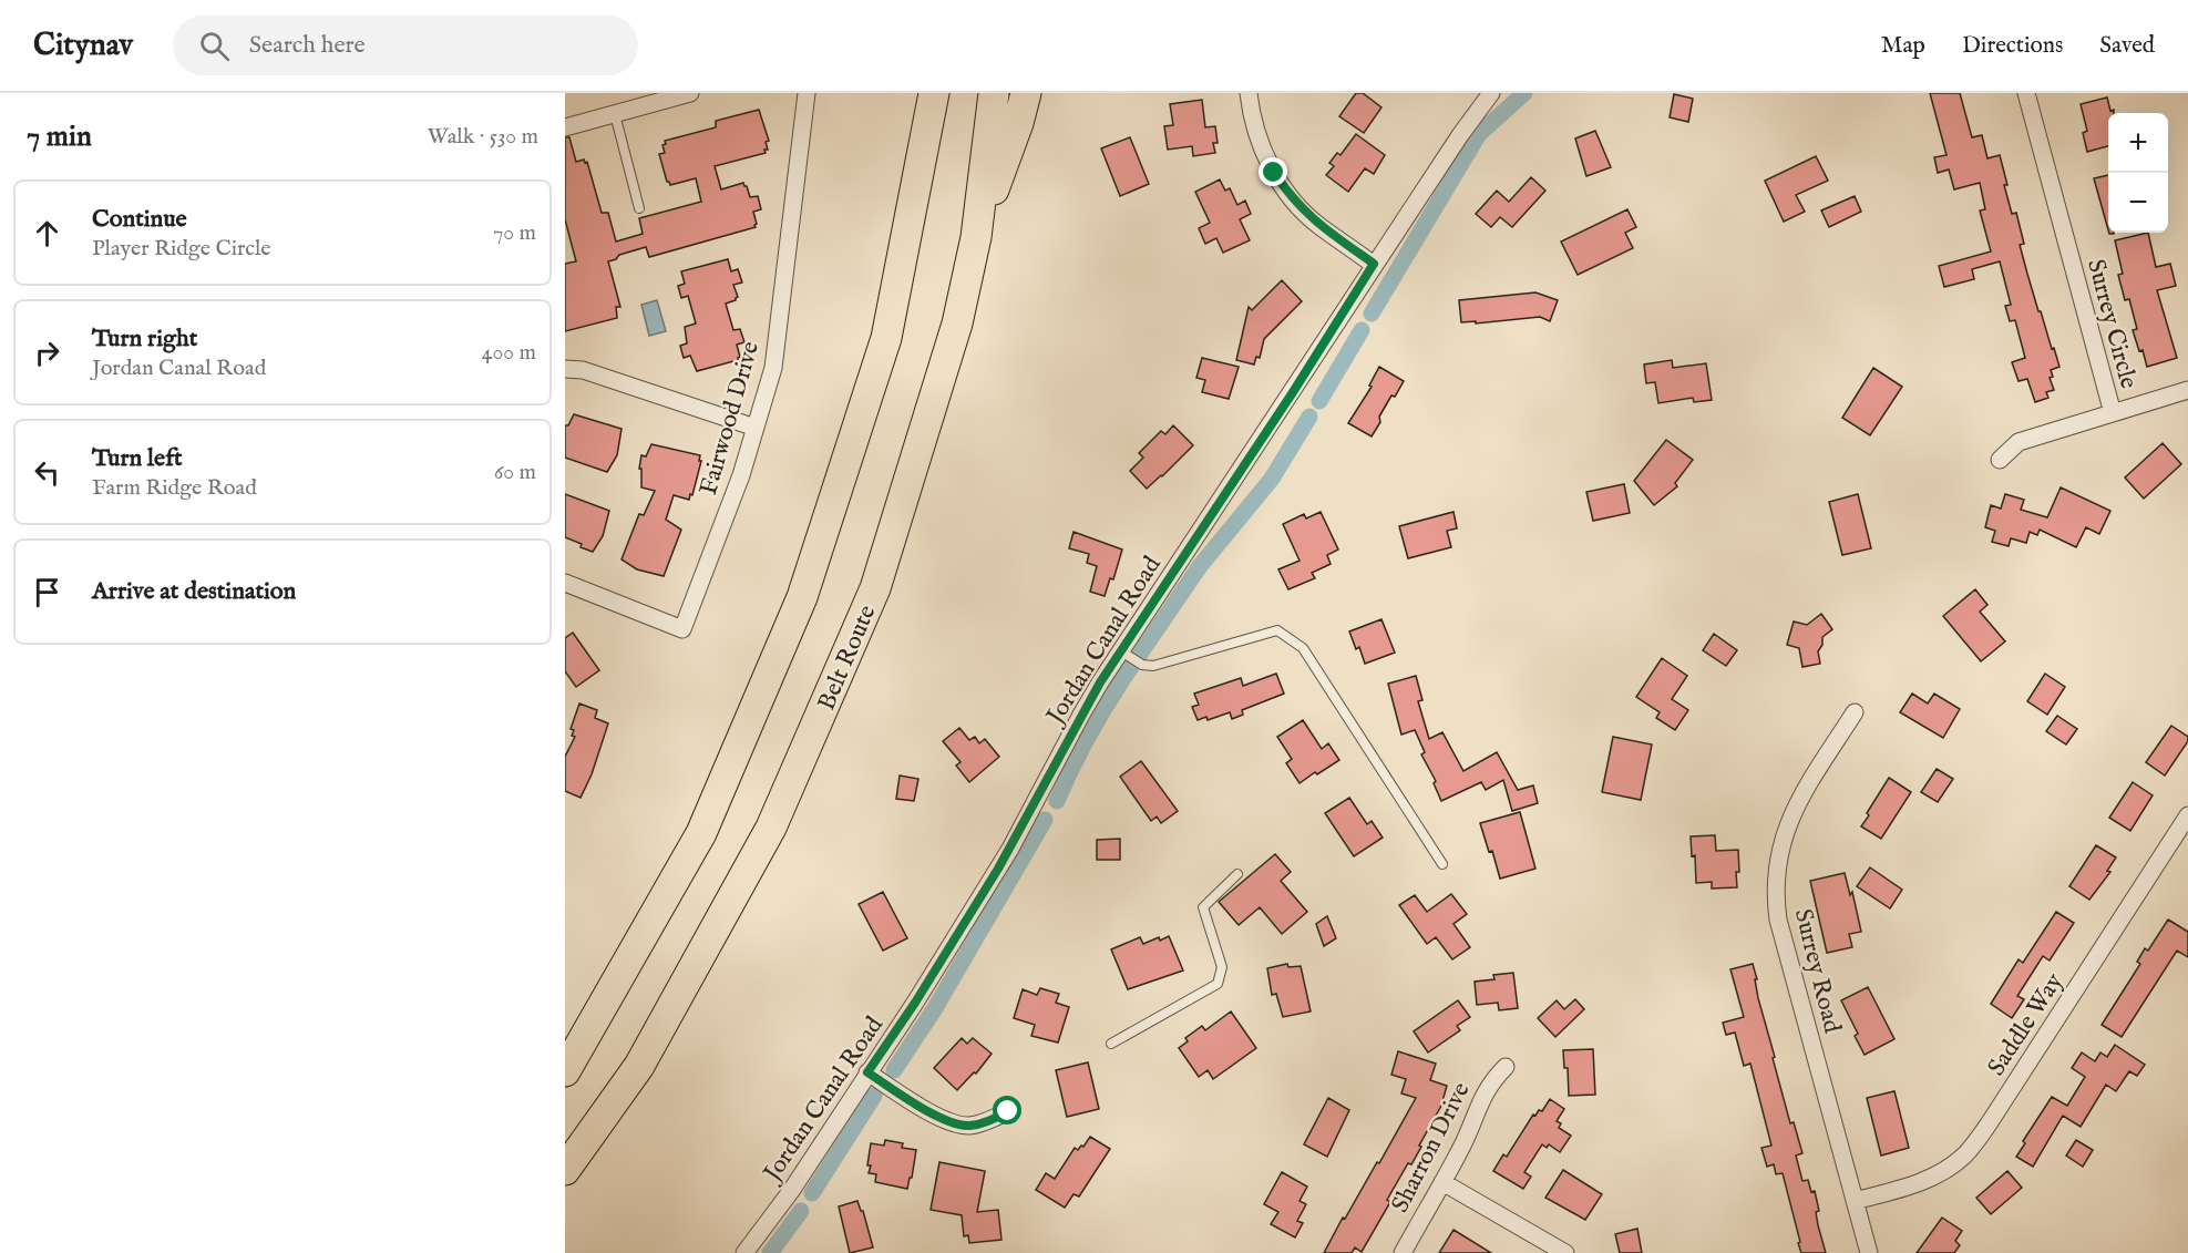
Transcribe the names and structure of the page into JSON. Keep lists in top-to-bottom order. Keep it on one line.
{"streets":{"highway":["Belt Route"],"street":["Surrey Circle","Fairwood Drive","Jordan Canal Road","Surrey Road","Saddle Way","Sharron Drive"]},"crossings":[["Surrey Road","Saddle Way"]],"page":{"header":"Citynav","search":"Search here","nav":["Map","Directions","Saved"],"heading":["7 min","Walk · 530 m"],"map_buttons":["+","−"],"list":[["Continue","Player Ridge Circle","70 m"],["Turn right","Jordan Canal Road","400 m"],["Turn left","Farm Ridge Road","60 m"],"Arrive at destination"]}}
